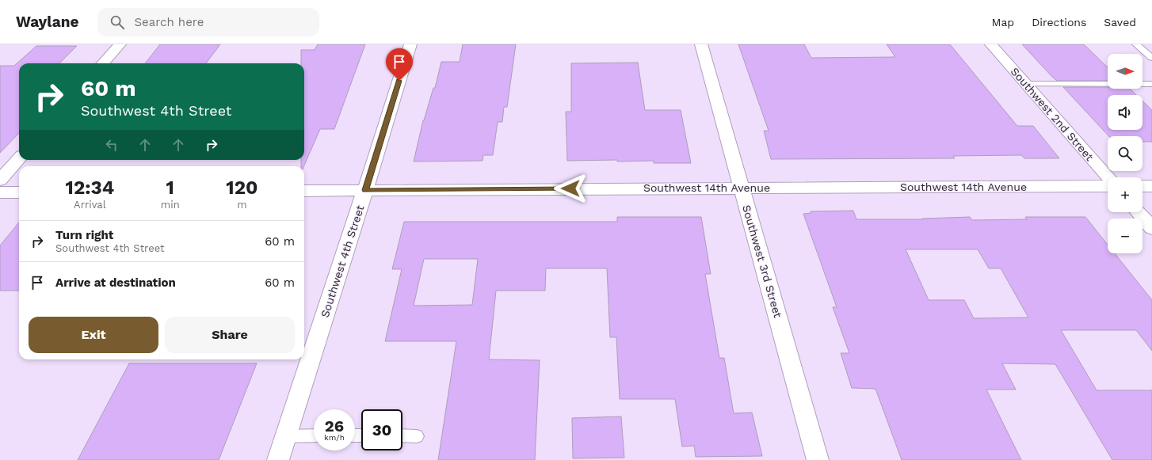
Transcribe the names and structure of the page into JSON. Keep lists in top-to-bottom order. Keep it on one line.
{"streets":{"street":["Southwest 2nd Street","Southwest 14th Avenue","Southwest 4th Street","Southwest 3rd Street"]},"crossings":[["Southwest 14th Avenue","Southwest 4th Street"],["Southwest 14th Avenue","Southwest 3rd Street"]],"north":"right","page":{"header":"Waylane","search":"Search here","nav":["Map","Directions","Saved"],"map_buttons":["+","−"],"turn":["60 m","Southwest 4th Street"],"eta":["12:34","Arrival","1","min","120","m"],"list":[{"name":"Turn right","note":"Southwest 4th Street","value":"60 m"},{"name":"Arrive at destination","value":"60 m"}],"buttons":["Exit","Share"],"speed":"26 km/h","limit":"30"}}
